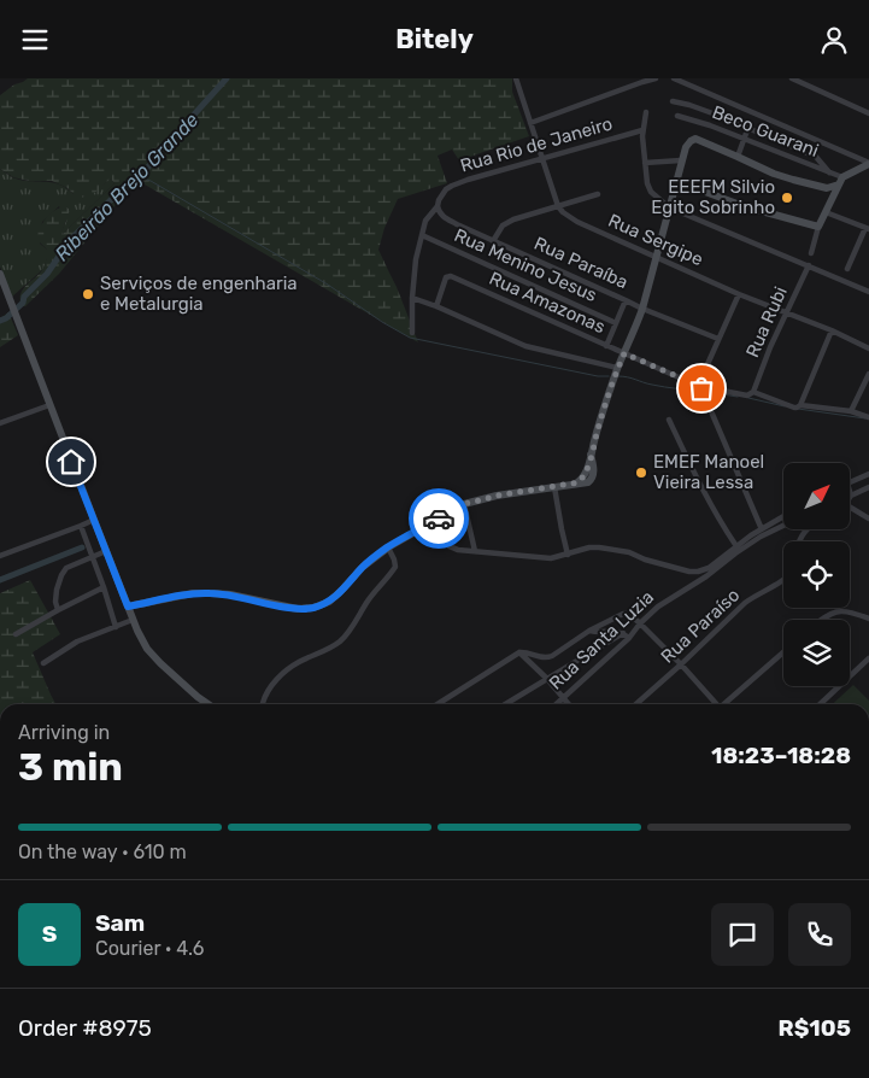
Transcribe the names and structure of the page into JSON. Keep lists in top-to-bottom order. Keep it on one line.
{"streets":{"street":["Beco Guarani","Rua Rio de Janeiro","Rua Sergipe","Rua Paraíba","Rua Menino Jesus","Rua Amazonas","Rua Rubi","Rua Paraíso","Rua Santa Luzia"]},"crossings":[["Rua Rio de Janeiro","Rua Paraíba"],["Rua Rio de Janeiro","Rua Menino Jesus"],["Rua Sergipe","Rua Rubi"],["Rua Amazonas","Rua Rubi"]],"water":["Ribeirão Brejo Grande"],"places":["EEEFM Silvio Egito Sobrinho","Serviços de engenharia e Metalurgia","EMEF Manoel Vieira Lessa"],"north":"top right","page":{"header":"Bitely","heading":["3 min","Arriving in","18:23–18:28"],"panel":["Sam","Courier · 4.6","Order #8975","R$105"],"bar":"On the way · 610 m","round":"S"}}
